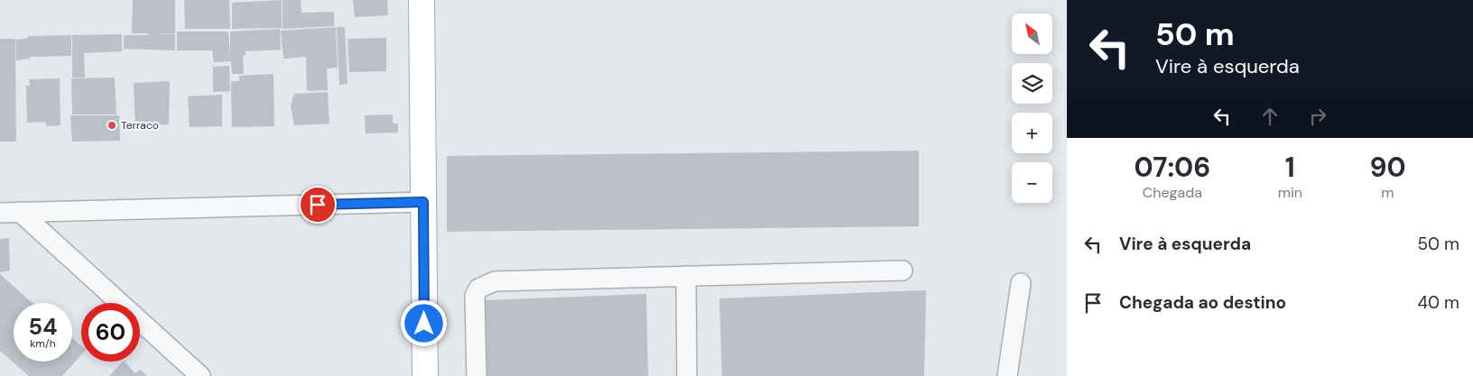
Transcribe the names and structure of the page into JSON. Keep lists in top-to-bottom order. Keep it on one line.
{"places":["Terraco"],"north":"top left","page":{"turn":["50 m","Vire à esquerda"],"map_buttons":["+","−"],"eta":["07:06","Chegada","1","min","90","m"],"list":[{"name":"Vire à esquerda","value":"50 m"},{"name":"Chegada ao destino","value":"40 m"}],"speed":"54 km/h","limit":"60"}}
